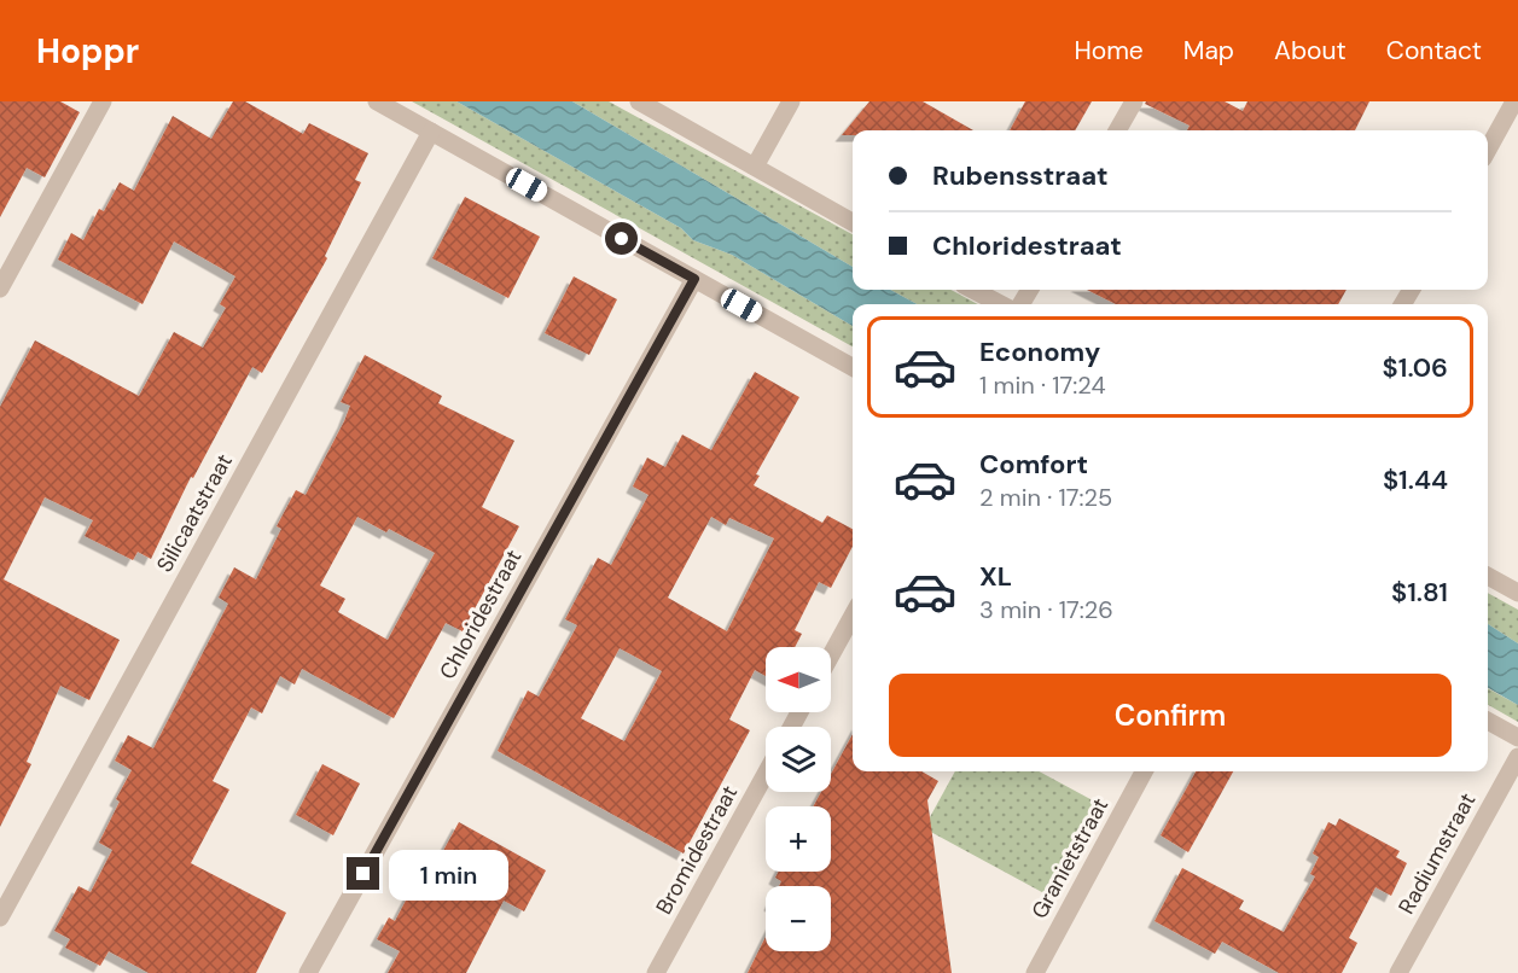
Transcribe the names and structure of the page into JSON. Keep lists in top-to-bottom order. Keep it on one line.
{"streets":{"street":["Silicaatstraat","Chloridestraat","Bromidestraat","Radiumstraat","Granietstraat"]},"north":"left","page":{"header":"Hoppr","nav":["Home","Map","About","Contact"],"banner":["Rubensstraat","Chloridestraat"],"list":[{"name":"Economy","note":"1 min · 17:24","value":"$1.06"},{"name":"Comfort","note":"2 min · 17:25","value":"$1.44"},{"name":"XL","note":"3 min · 17:26","value":"$1.81"}],"map_buttons":["+","−"],"buttons":"Confirm","bubble":"1 min"}}
